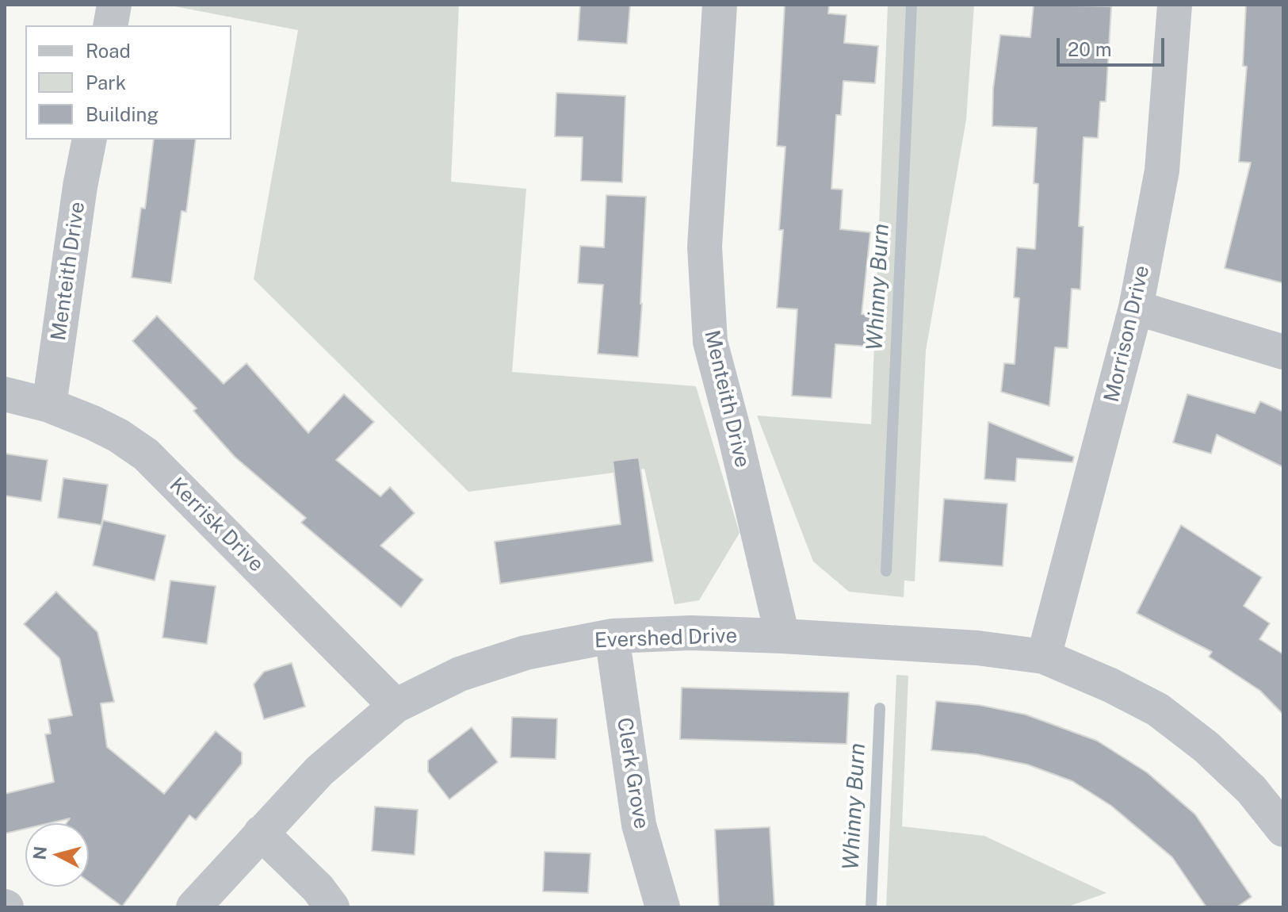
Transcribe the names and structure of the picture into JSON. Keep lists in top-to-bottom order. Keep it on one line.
{"streets":{"street":["Menteith Drive","Morrison Drive","Kerrisk Drive","Evershed Drive","Clerk Grove"]},"crossings":[["Menteith Drive","Kerrisk Drive"],["Menteith Drive","Evershed Drive"],["Morrison Drive","Evershed Drive"],["Kerrisk Drive","Evershed Drive"],["Evershed Drive","Clerk Grove"]],"water":["Whinny Burn"],"legend":["Road","Park","Building"],"scale_bar":"20 m","north":"left"}
